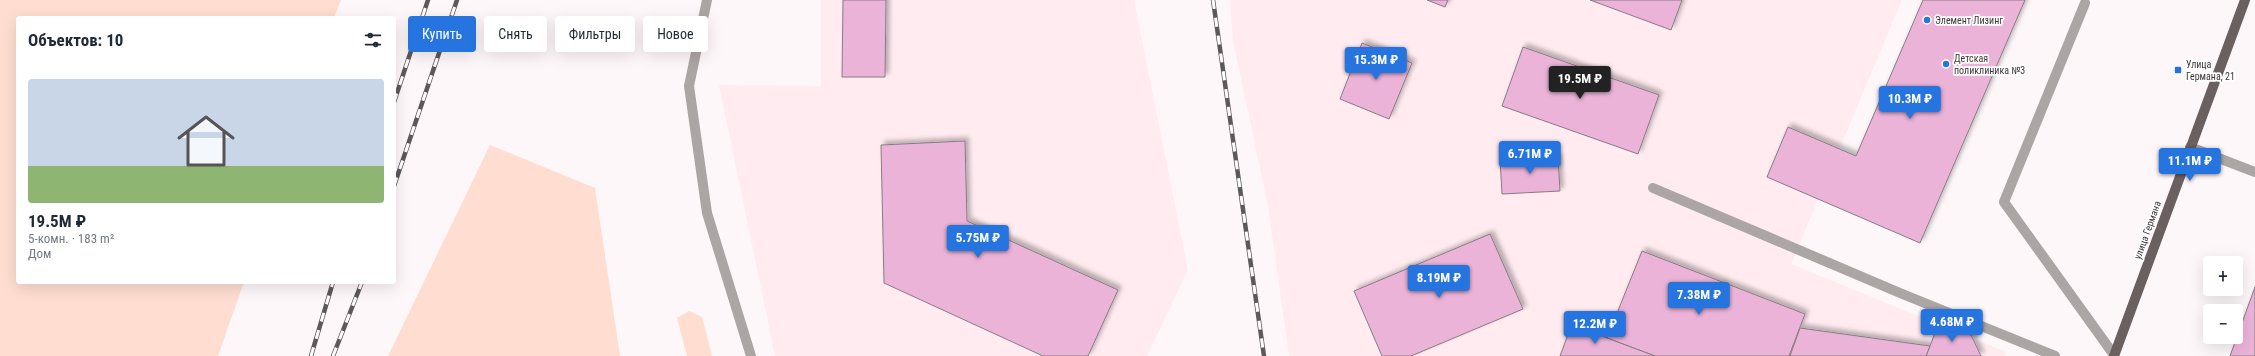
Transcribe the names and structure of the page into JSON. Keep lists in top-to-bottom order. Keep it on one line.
{"streets":{"main road":["улица Германа"]},"places":{"other":["Элемент Лизинг","Детская поликлиника №3"],"transit":["Улица Германа, 21"]},"page":{"chip":["Купить","Снять","Фильтры","Новое"],"heading":"Объектов: 10","price":["15.3M ₽","19.5M ₽","10.3M ₽","6.71M ₽","11.1M ₽","5.75M ₽","8.19M ₽","7.38M ₽","4.68M ₽","12.2M ₽"],"list":[{"name":"19.5M ₽","note":"5-комн. · 183 m² · Дом"}],"map_buttons":["+","−"]}}
